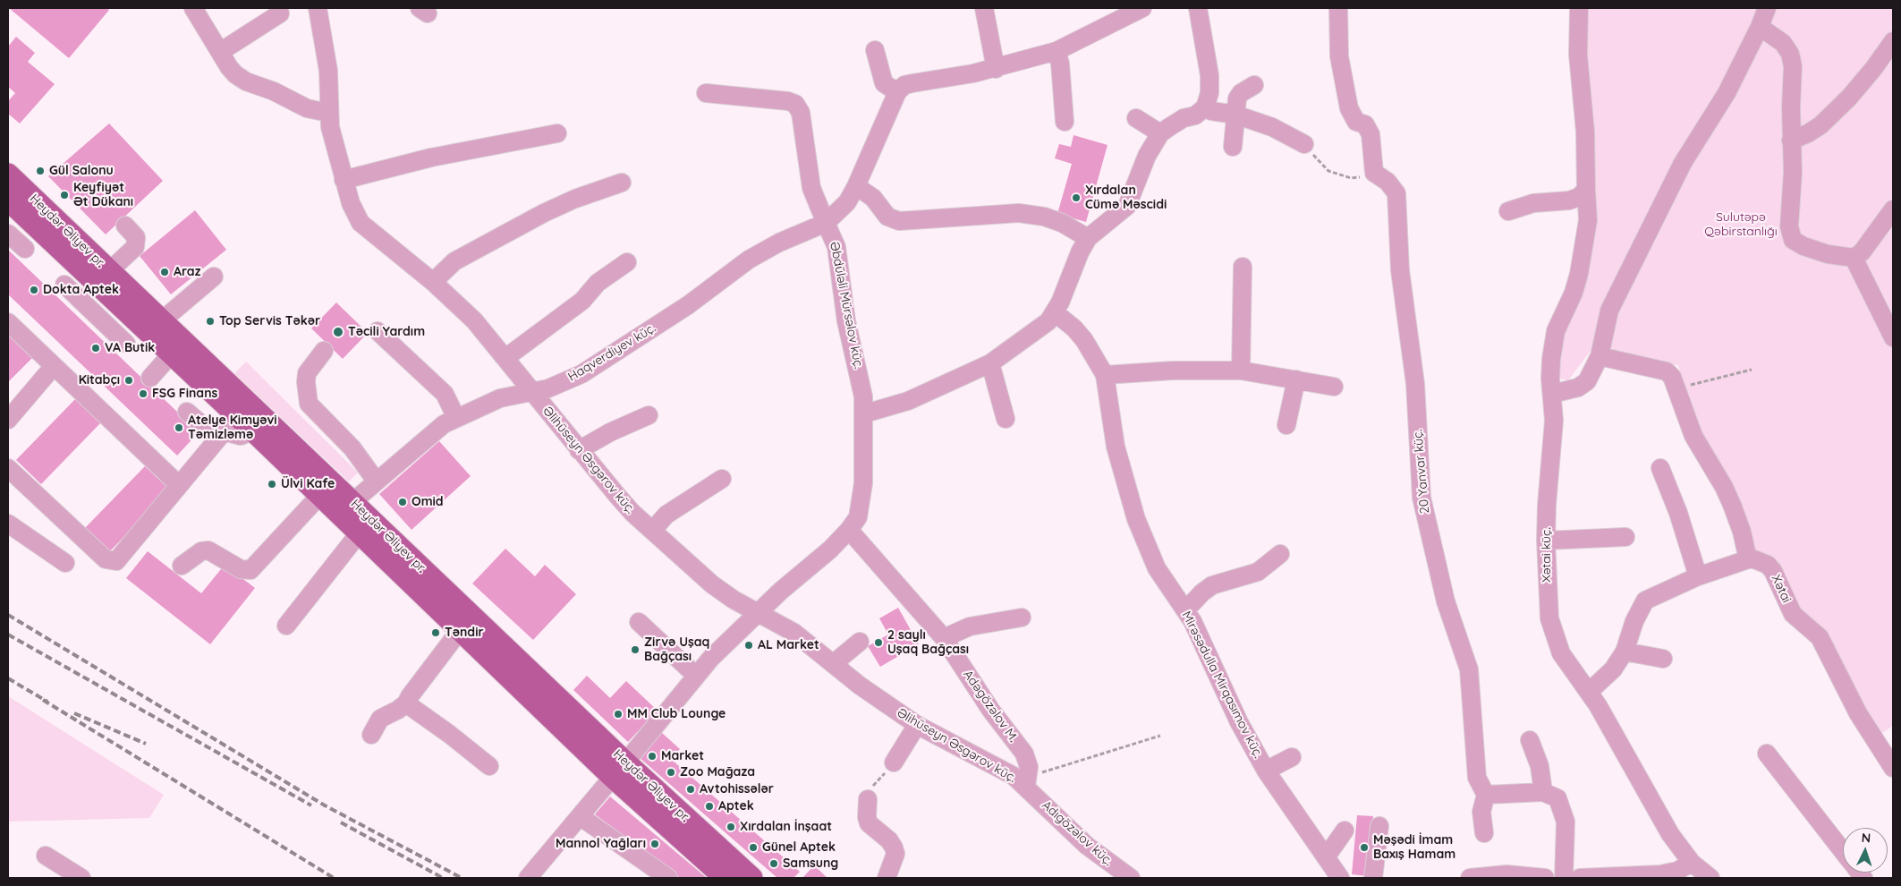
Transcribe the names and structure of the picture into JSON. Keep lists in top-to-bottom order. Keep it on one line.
{"streets":{"main road":["Heydər Əliyev pr."],"street":["Əbdüləli Mürsəlov küç.","Haqverdiyev küç.","Əlihüseyn Əsgərov küç.","20 Yanvar küç.","Xətai küç.","Xətai","Mirəsədulla Mirqasımov küç.","Adəgözəlov M.","Adıgözəlov küç."]},"crossings":[["Heydər Əliyev pr.","Əbdüləli Mürsəlov küç."],["Heydər Əliyev pr.","Haqverdiyev küç."],["Əbdüləli Mürsəlov küç.","Haqverdiyev küç."],["Əbdüləli Mürsəlov küç.","Əlihüseyn Əsgərov küç."],["Əbdüləli Mürsəlov küç.","Adəgözəlov M."],["Haqverdiyev küç.","Əlihüseyn Əsgərov küç."],["Əlihüseyn Əsgərov küç.","Adəgözəlov M."],["Əlihüseyn Əsgərov küç.","Adıgözəlov küç."],["Adəgözəlov M.","Adıgözəlov küç."]],"parks":["Sulutəpə Qəbirstanlığı"],"places":["Gül Salonu","Keyfiyət Ət Dükanı","Xırdalan Cümə Məscidi","Araz","Dokta Aptek","Top Servis Təkər","Təcili Yardım","VA Butik","Kitabçı","FSG Finans","Atelye Kimyəvi Təmizləmə","Ülvi Kafe","Omid","Təndir","2 saylı Uşaq Bağçası","AL Market","Zirvə Uşaq Bağçası","MM Club Lounge","Market","Zoo Mağaza","Avtohissələr","Aptek","Xırdalan İnşaat","Mannol Yağları","Günel Aptek","Məşədi İmam Baxış Hamam","Samsung"],"north":"top"}
